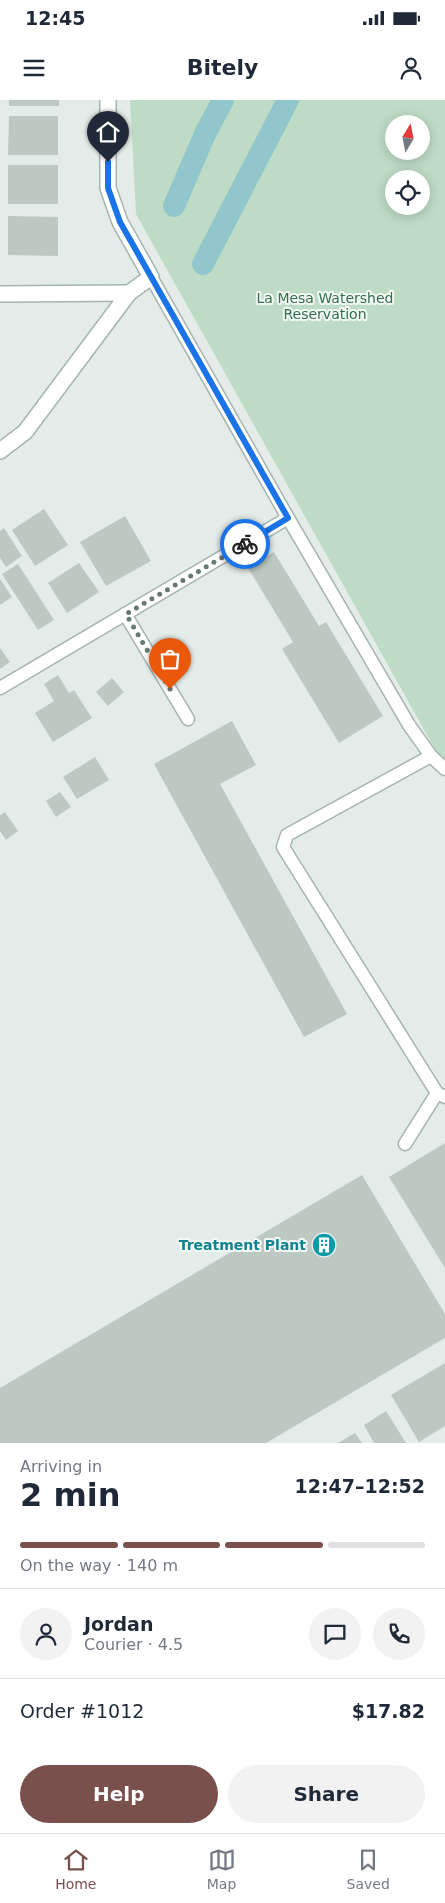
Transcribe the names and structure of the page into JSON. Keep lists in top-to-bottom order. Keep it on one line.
{"parks":["La Mesa Watershed Reservation"],"places":{"building":["Treatment Plant"]},"north":"top","page":{"status":"12:45","header":"Bitely","heading":["2 min","Arriving in","12:47–12:52"],"panel":["Jordan","Courier · 4.5","Order #1012","$17.82"],"bar":"On the way · 140 m","buttons":["Help","Share"],"tabs":["Home","Map","Saved"]}}
